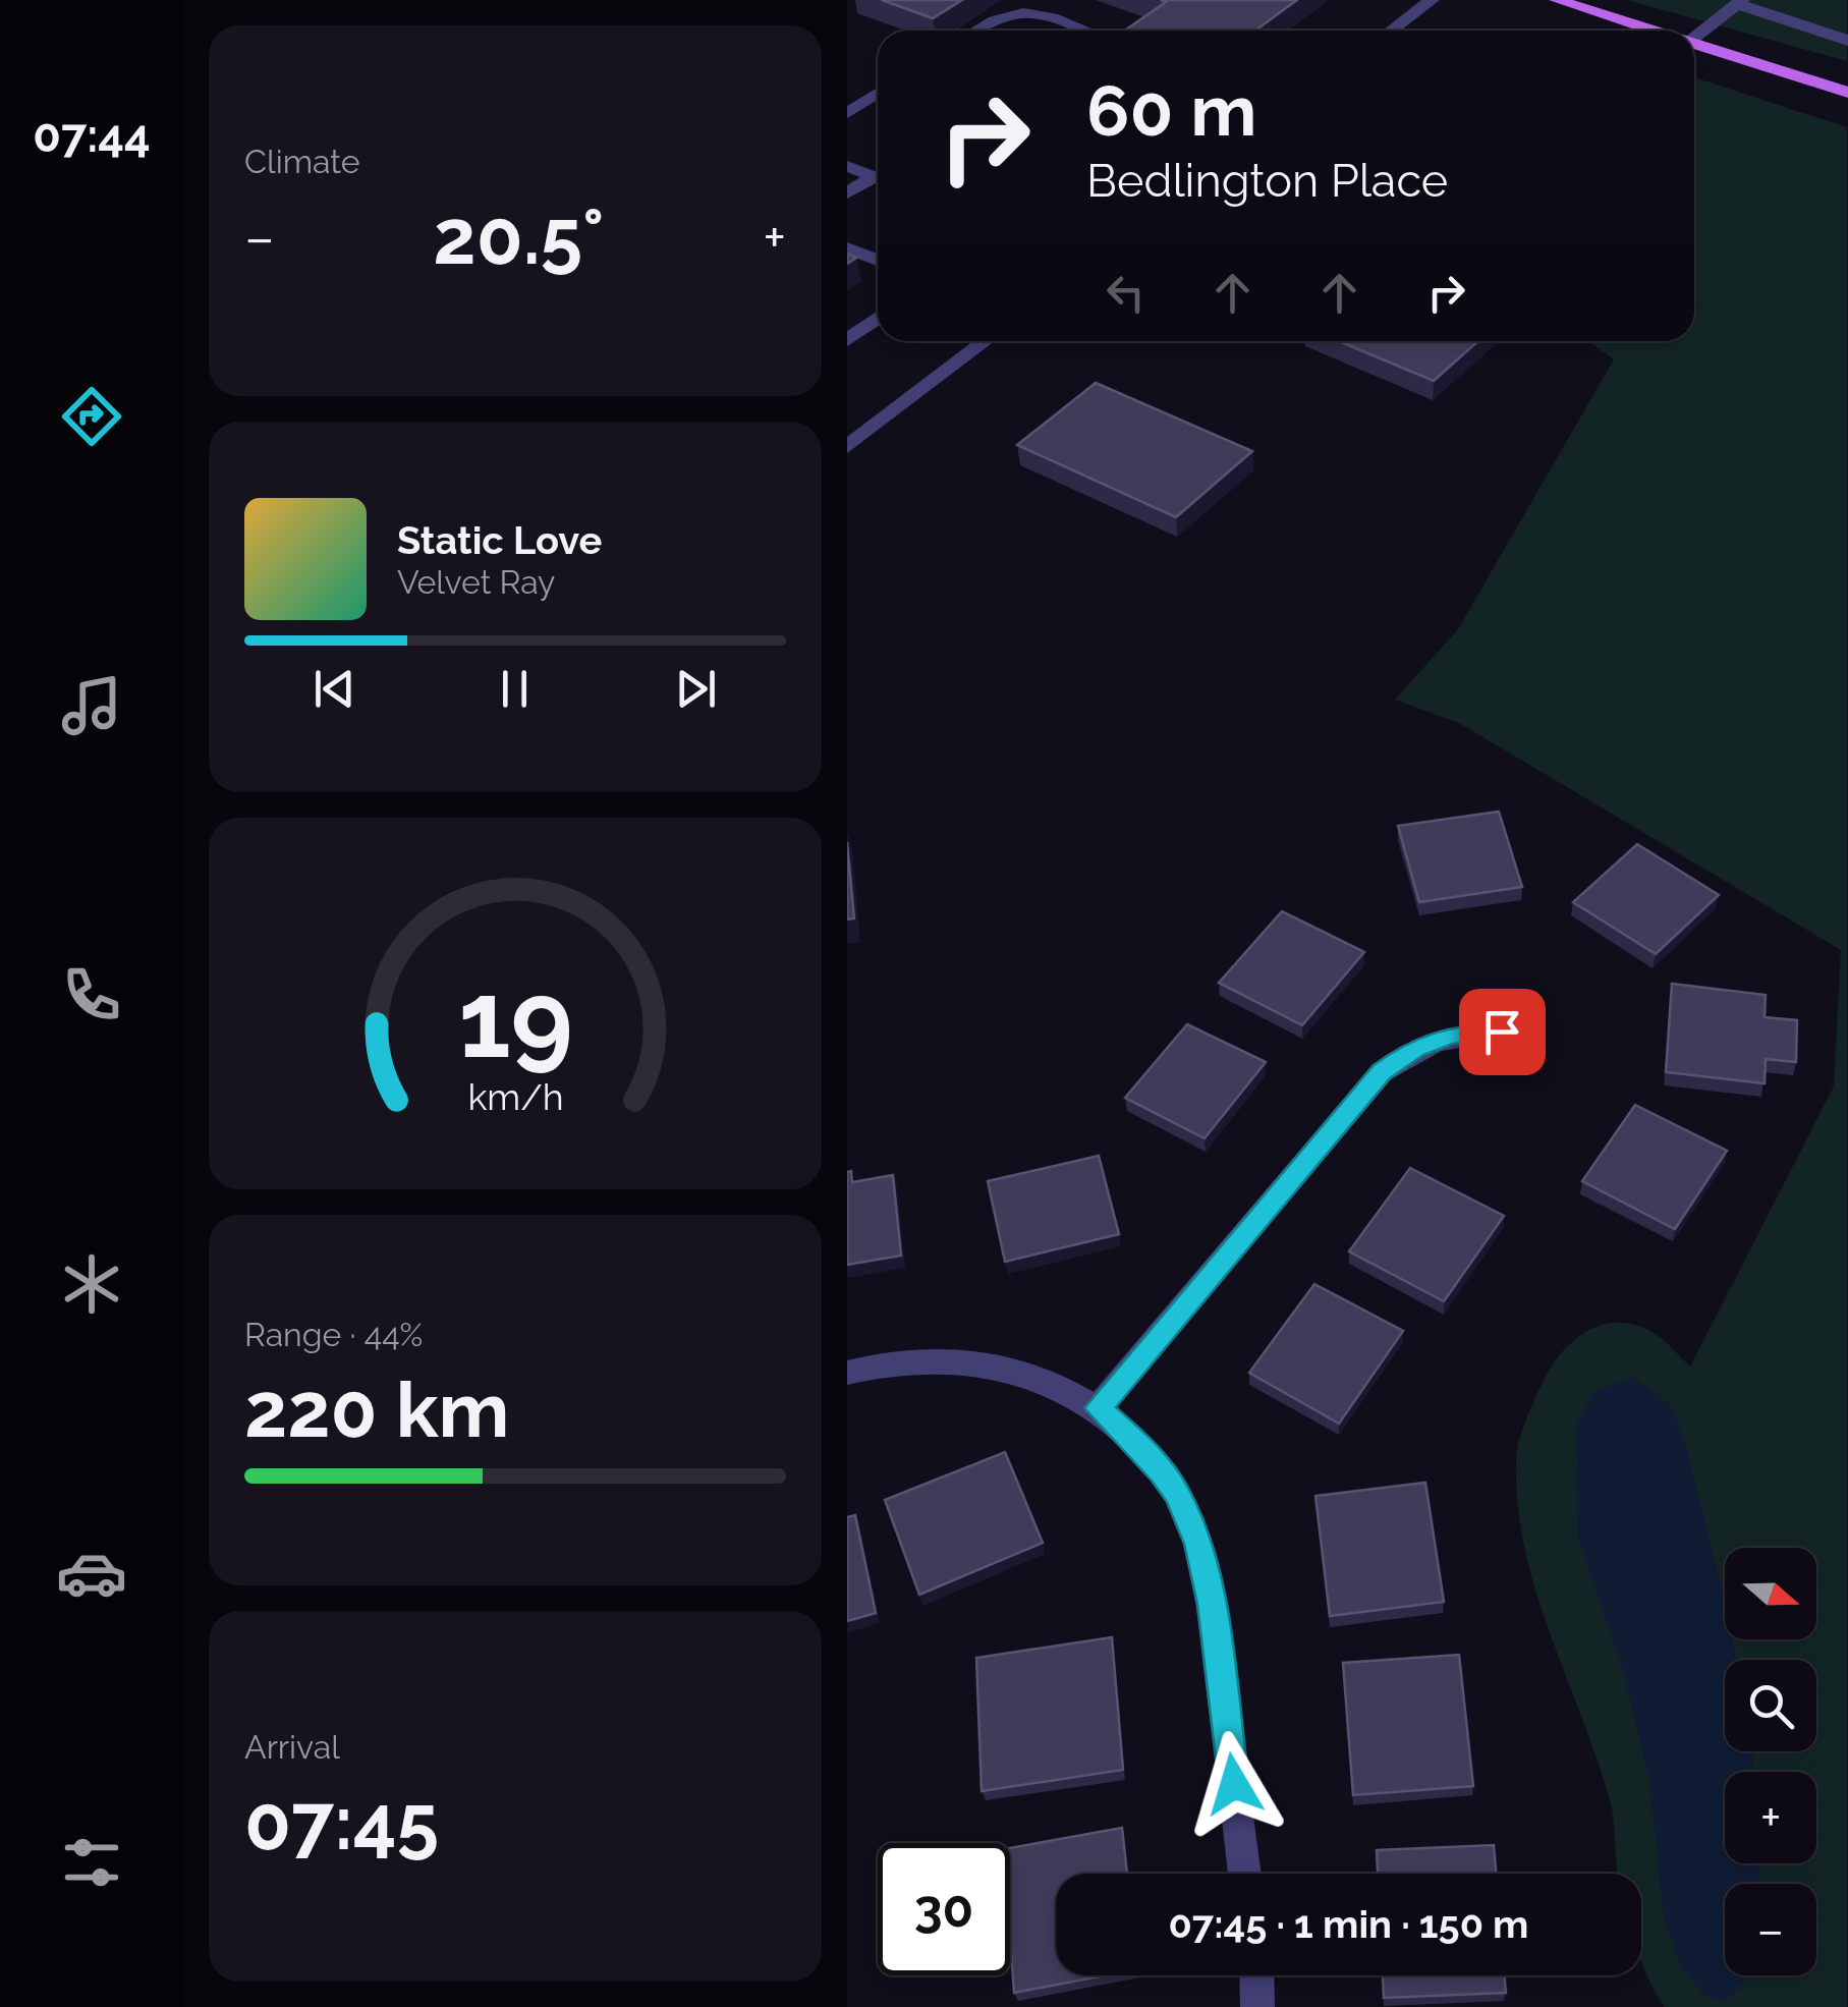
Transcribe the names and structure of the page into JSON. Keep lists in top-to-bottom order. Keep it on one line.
{"north":"right","page":{"tabs":"07:44","tile":["Climate",["Range · 44%","220 km"],["Arrival","07:45"]],"turn":["60 m","Bedlington Place"],"heat":["−","20.5°","+"],"song":["Static Love","Velvet Ray"],"map_buttons":["+","−"],"limit":"30","trip":"07:45 · 1 min · 150 m","gauge":["19","km/h"]}}
